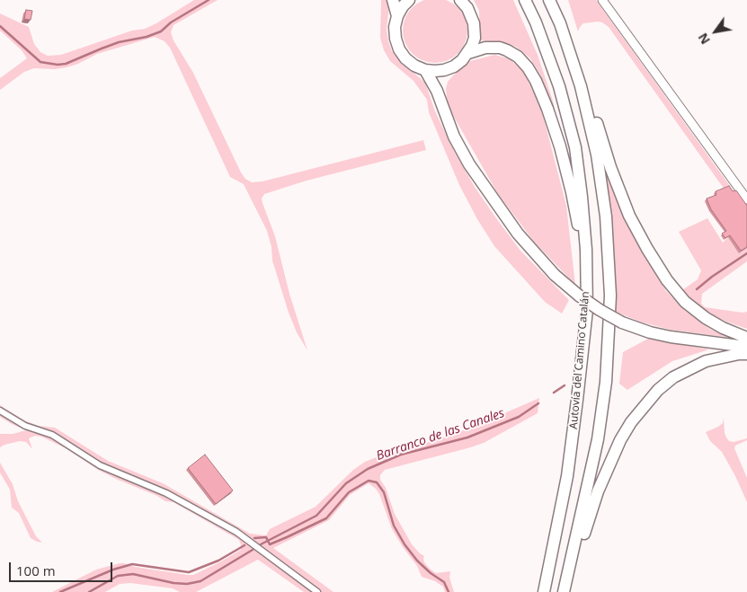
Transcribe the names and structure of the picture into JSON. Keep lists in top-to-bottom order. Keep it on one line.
{"streets":{"highway":["Autovía del Camino Catalán"]},"water":["Barranco de las Canales"],"scale_bar":"100 m","north":"bottom left"}
